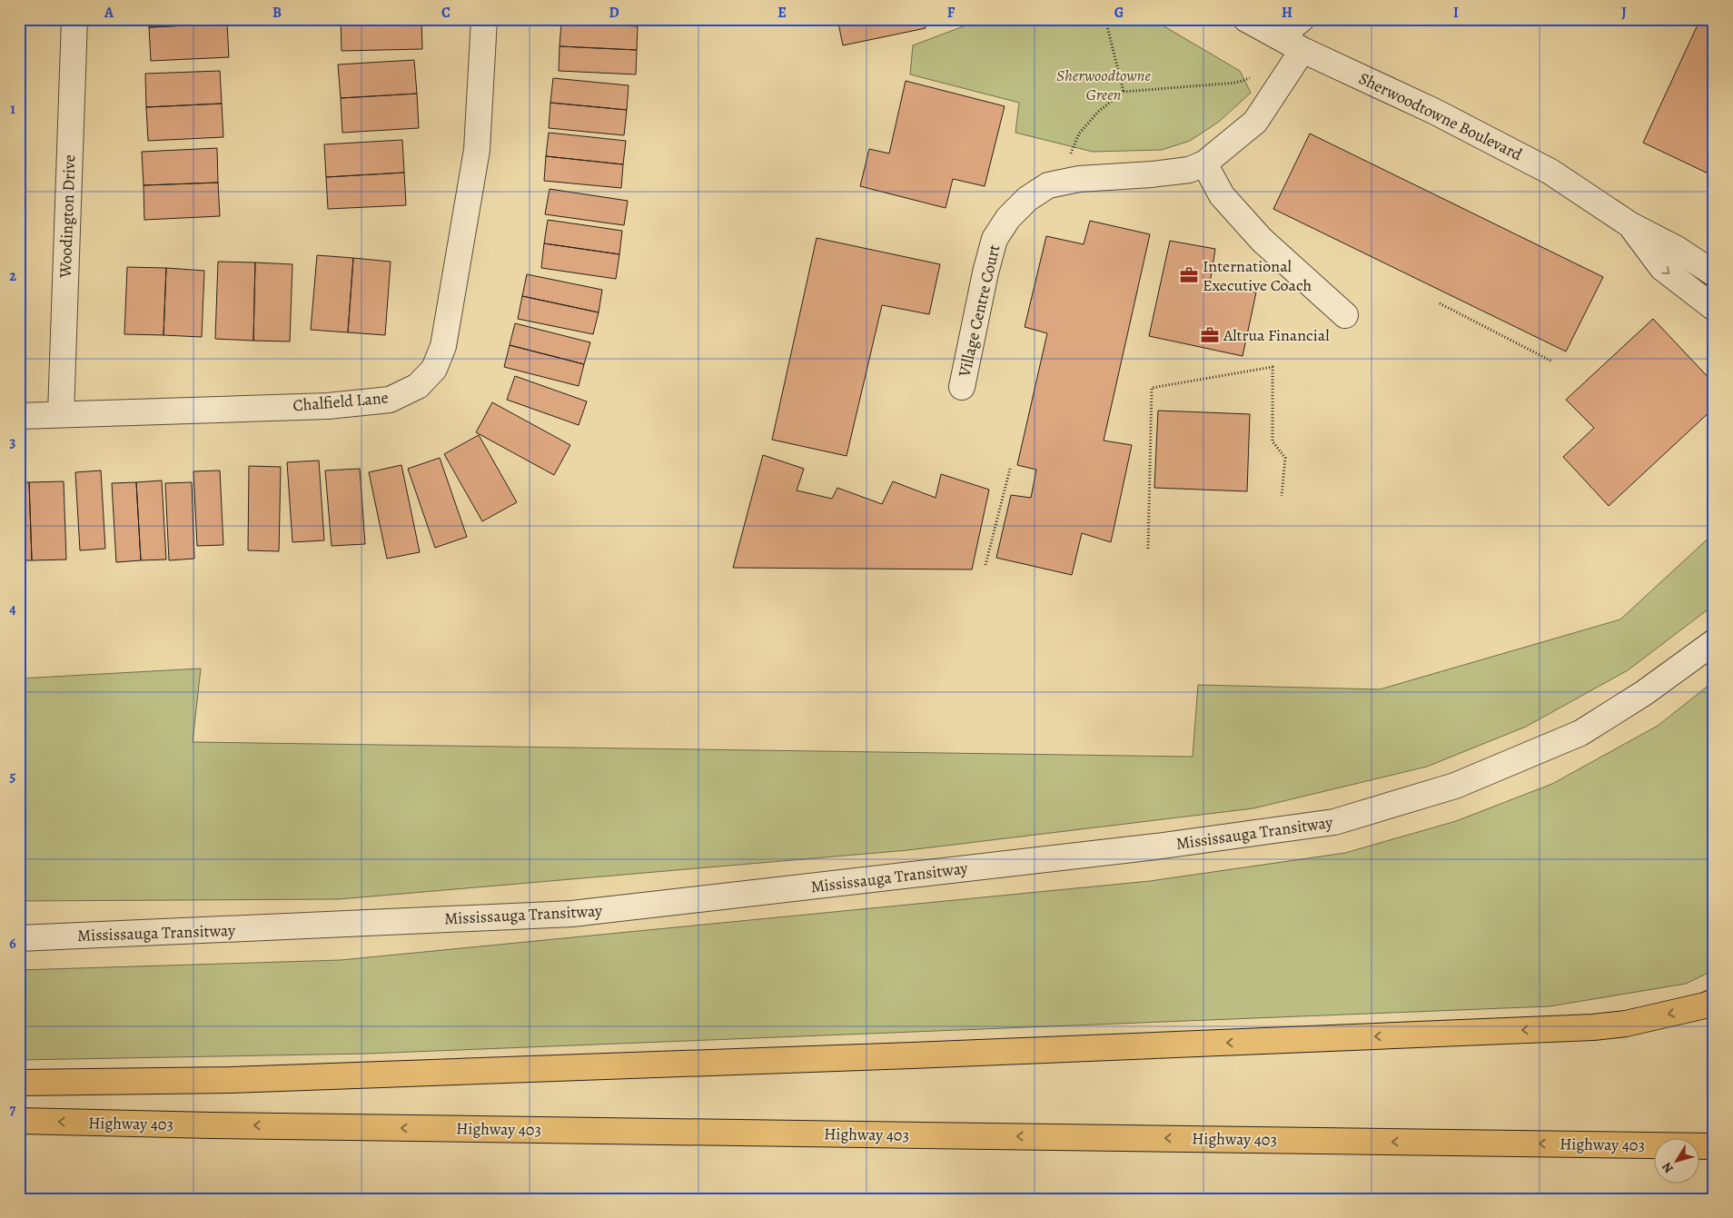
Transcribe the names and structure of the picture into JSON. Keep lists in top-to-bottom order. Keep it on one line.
{"streets":{"highway":["Highway 403"],"street":["Sherwoodtowne Boulevard","Woodington Drive","Village Centre Court","Chalfield Lane","Mississauga Transitway"]},"crossings":[["Sherwoodtowne Boulevard","Village Centre Court"],["Woodington Drive","Chalfield Lane"]],"parks":["Sherwoodtowne Green"],"places":{"office":["International Executive Coach","Altrua Financial"]},"north":"bottom left","grid":{"columns":["A","B","C","D","E","F","G","H","I","J"],"rows":["1","2","3","4","5","6","7"]}}
